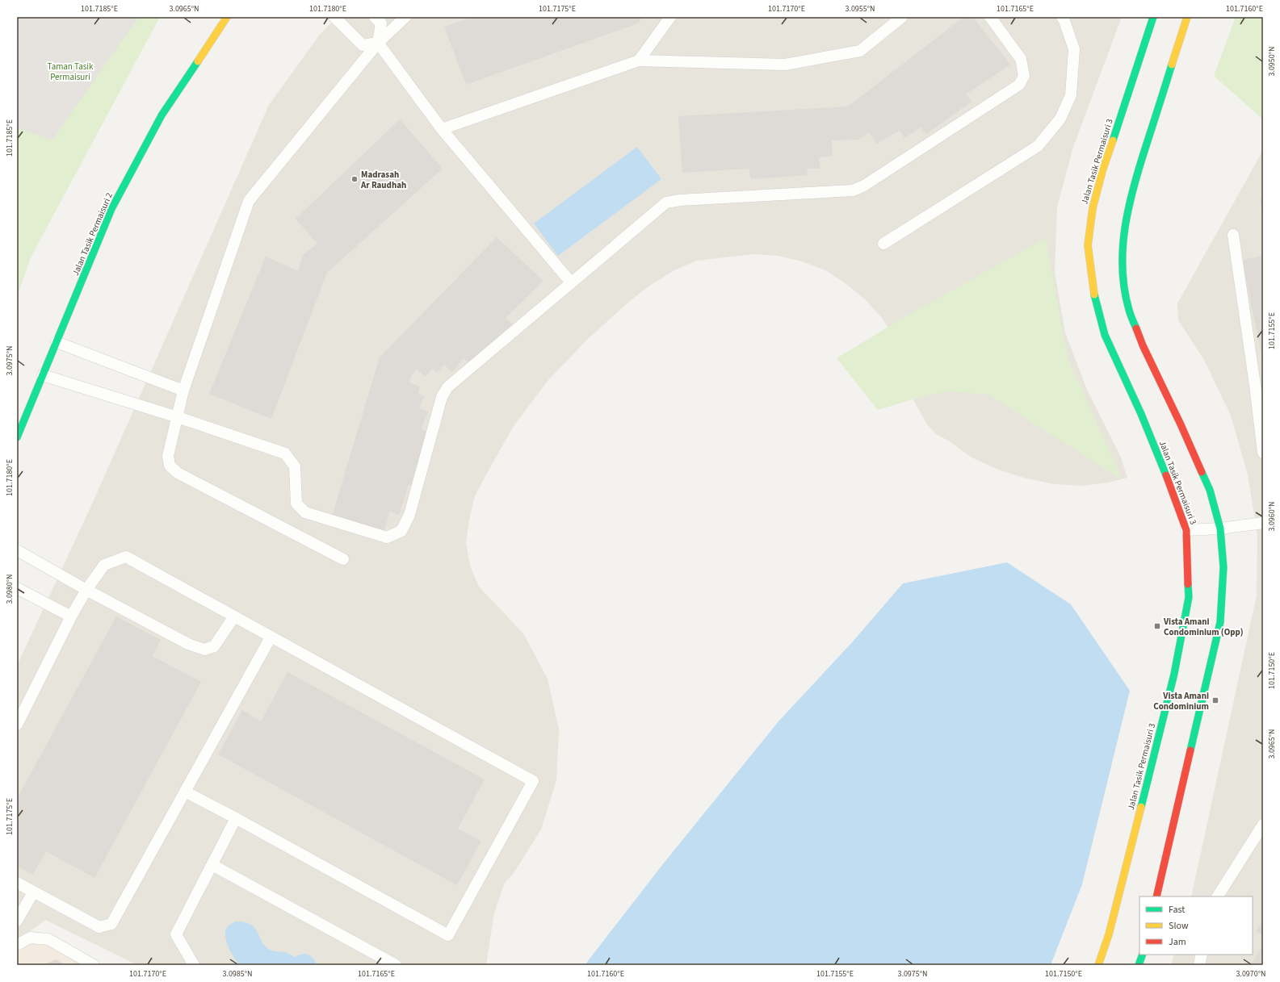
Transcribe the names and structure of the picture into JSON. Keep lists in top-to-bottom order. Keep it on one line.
{"streets":{"street":["Jalan Tasik Permaisuri 3","Jalan Tasik Permaisuri 2"]},"parks":["Taman Tasik Permaisuri"],"places":{"other":["Madrasah Ar Raudhah"],"transit":["Vista Amani Condominium (Opp)","Vista Amani Condominium"]},"legend":["Fast","Slow","Jam"],"coordinates":["101.7185°E","3.0965°N","101.7180°E","101.7175°E","101.7170°E","3.0955°N","101.7165°E","101.7160°E","3.0950°N","101.7155°E","3.0975°N","3.0960°N","3.0980°N","101.7150°E","3.0985°N","3.0970°N"]}
